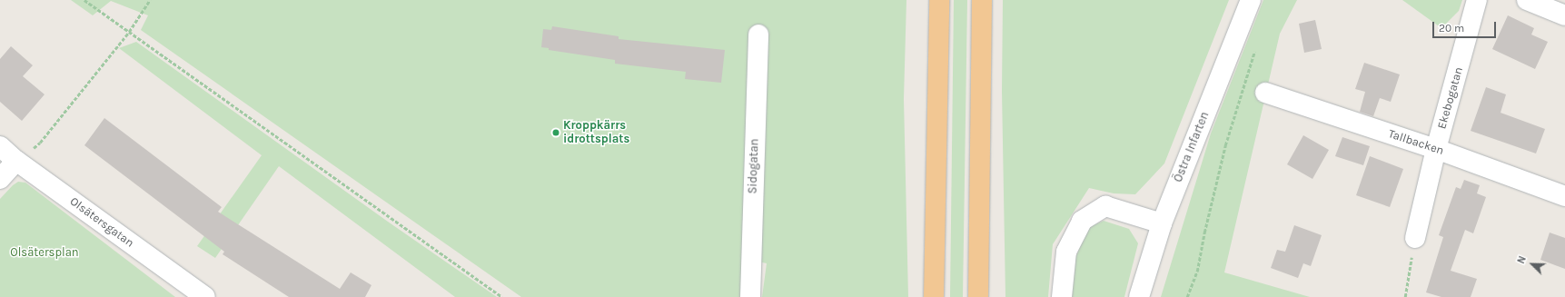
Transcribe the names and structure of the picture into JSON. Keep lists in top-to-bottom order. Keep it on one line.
{"streets":{"street":["Ekebogatan","Tallbacken","Östra Infarten","Sidogatan","Olsätersgatan"]},"crossings":[["Ekebogatan","Tallbacken"]],"parks":["Olsätersplan"],"places":["Kroppkärrs idrottsplats"],"scale_bar":"20 m","north":"top left"}
